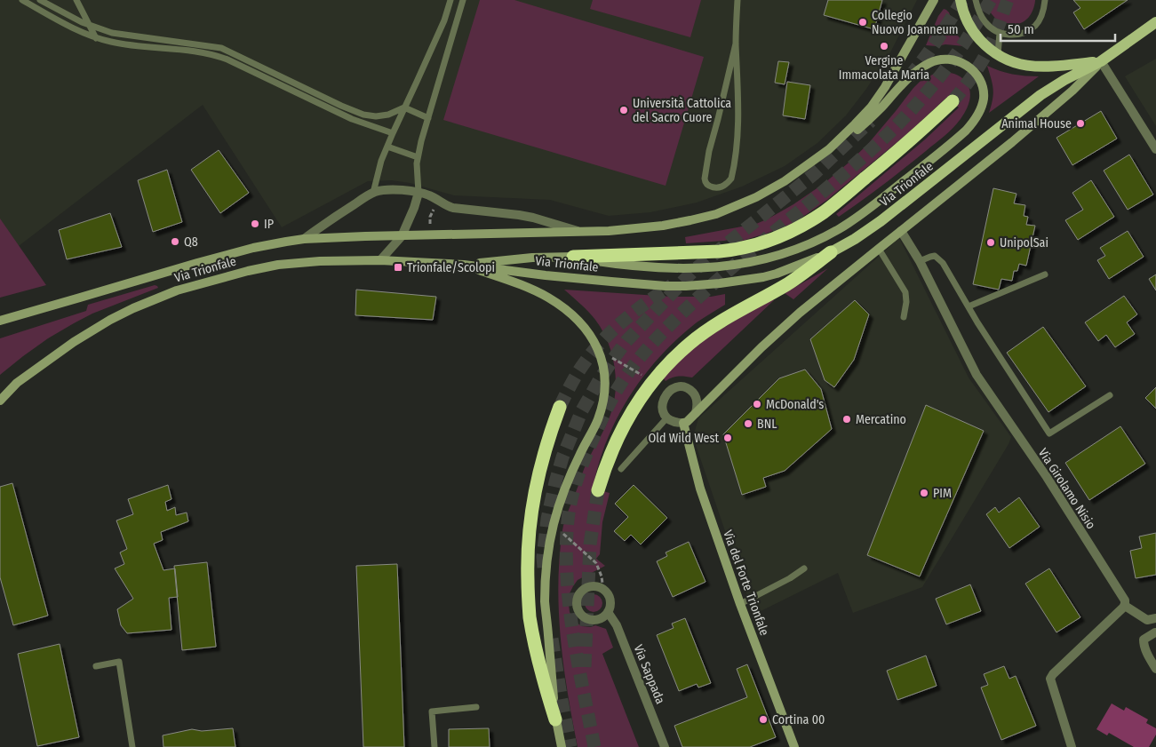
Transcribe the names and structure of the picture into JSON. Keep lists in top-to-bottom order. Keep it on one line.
{"streets":{"main road":["Via Trionfale","Via del Forte Trionfale"],"street":["Via Girolamo Nisio","Via Sappada"]},"crossings":[["Via Trionfale","Via Girolamo Nisio"],["Via Trionfale","Via del Forte Trionfale"]],"places":{"other":["Collegio Nuovo Joanneum","Vergine Immacolata Maria","Università Cattolica del Sacro Cuore","Animal House","IP","Q8","UnipolSai","McDonald's","Mercatino","BNL","Old Wild West","PIM","Cortina 00"],"transit":["Trionfale/Scolopi"]},"scale_bar":"50 m"}
